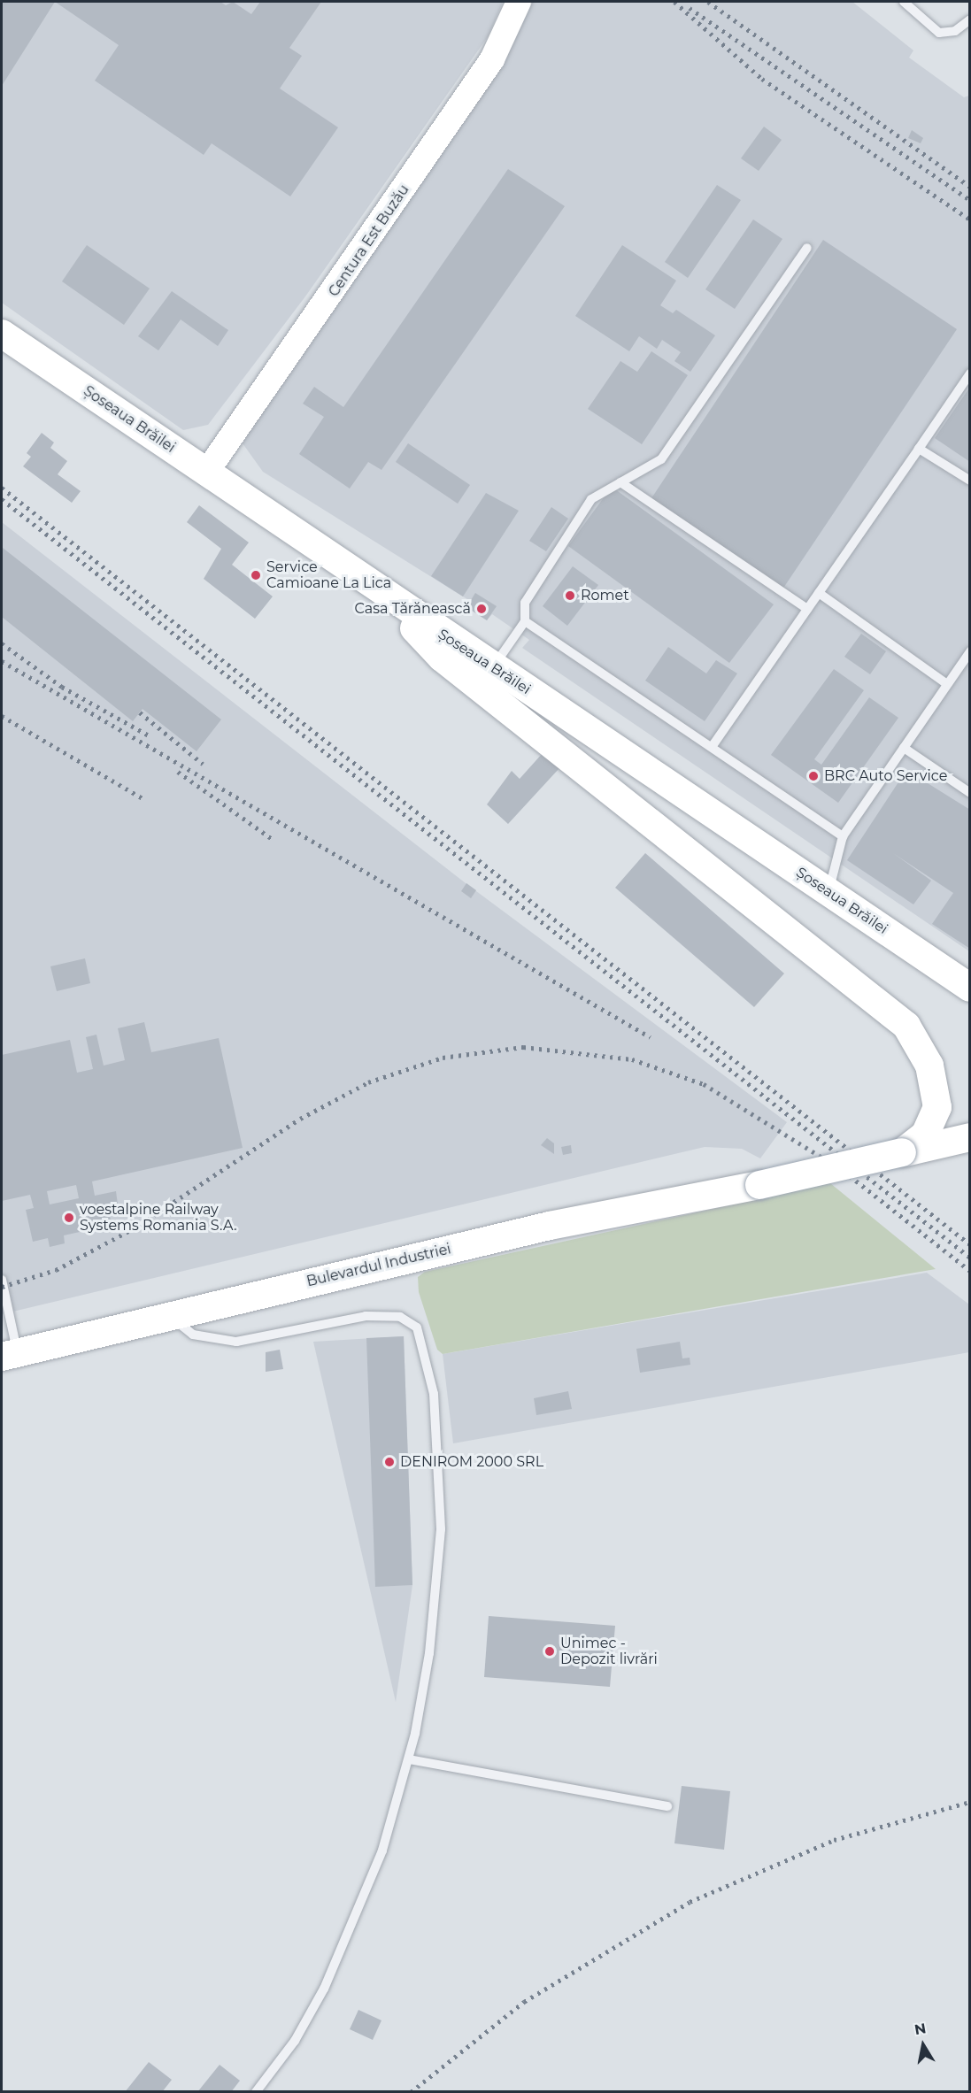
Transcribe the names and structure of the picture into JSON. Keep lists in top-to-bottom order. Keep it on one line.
{"streets":{"main road":["Centura Est Buzău","Șoseaua Brăilei","Bulevardul Industriei"]},"crossings":[["Centura Est Buzău","Șoseaua Brăilei"]],"places":["Service Camioane La Lica","Romet","Casa Tărănească","BRC Auto Service","voestalpine Railway Systems Romania S.A.","DENIROM 2000 SRL","Unimec - Depozit livrări"],"north":"top"}
